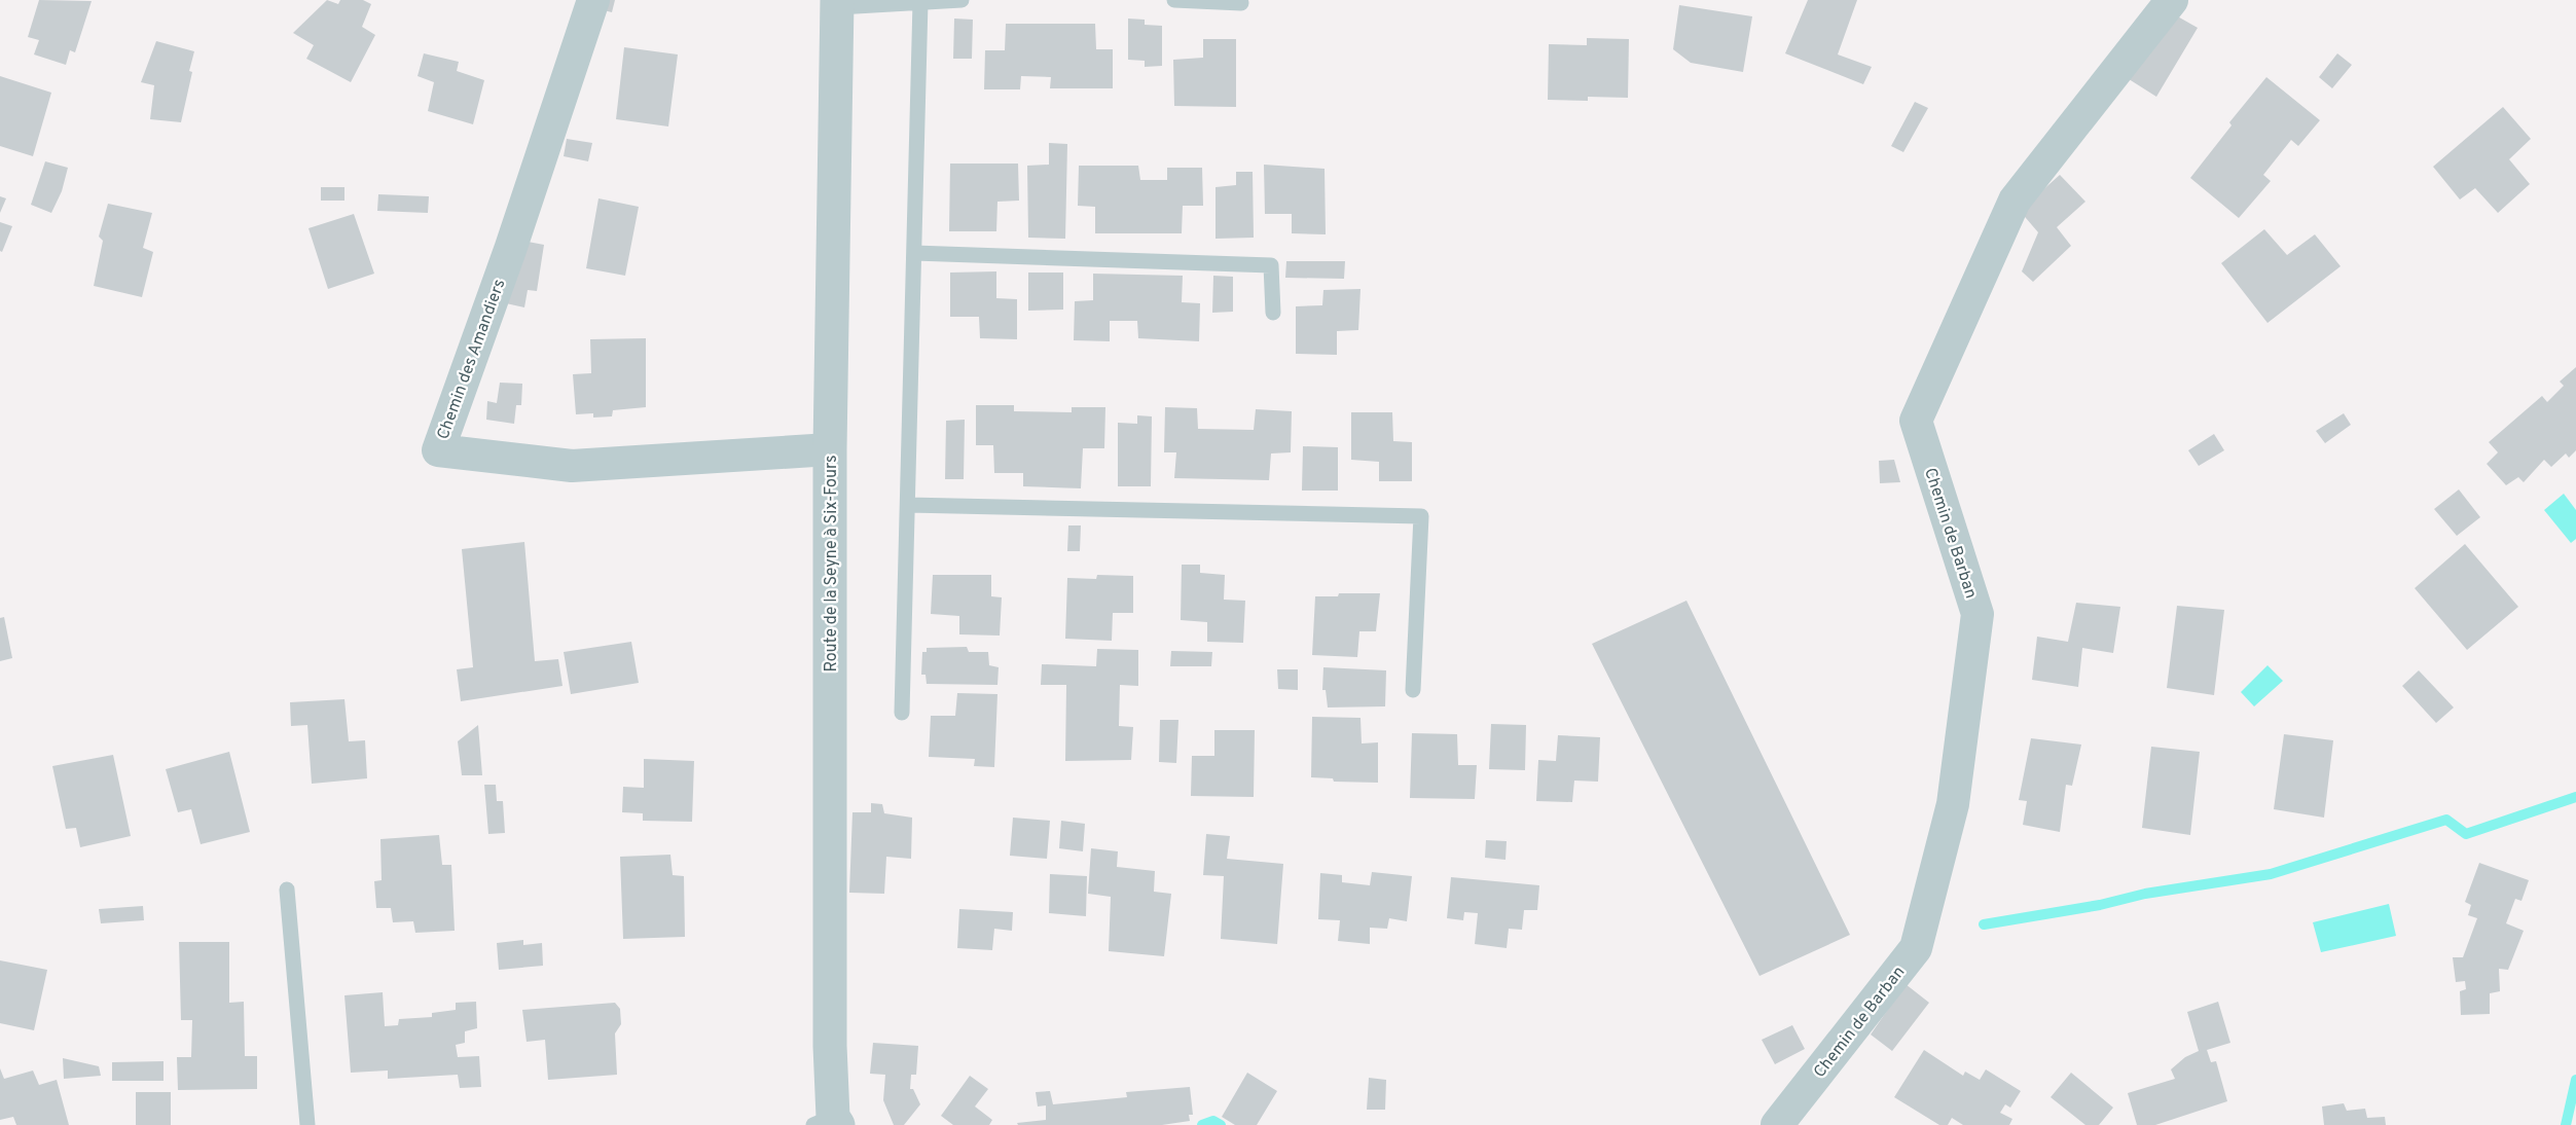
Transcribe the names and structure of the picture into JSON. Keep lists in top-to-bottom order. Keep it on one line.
{"streets":{"street":["Chemin des Amandiers","Chemin de Barban","Route de la Seyne à Six-Fours"]},"crossings":[["Chemin des Amandiers","Route de la Seyne à Six-Fours"]]}
